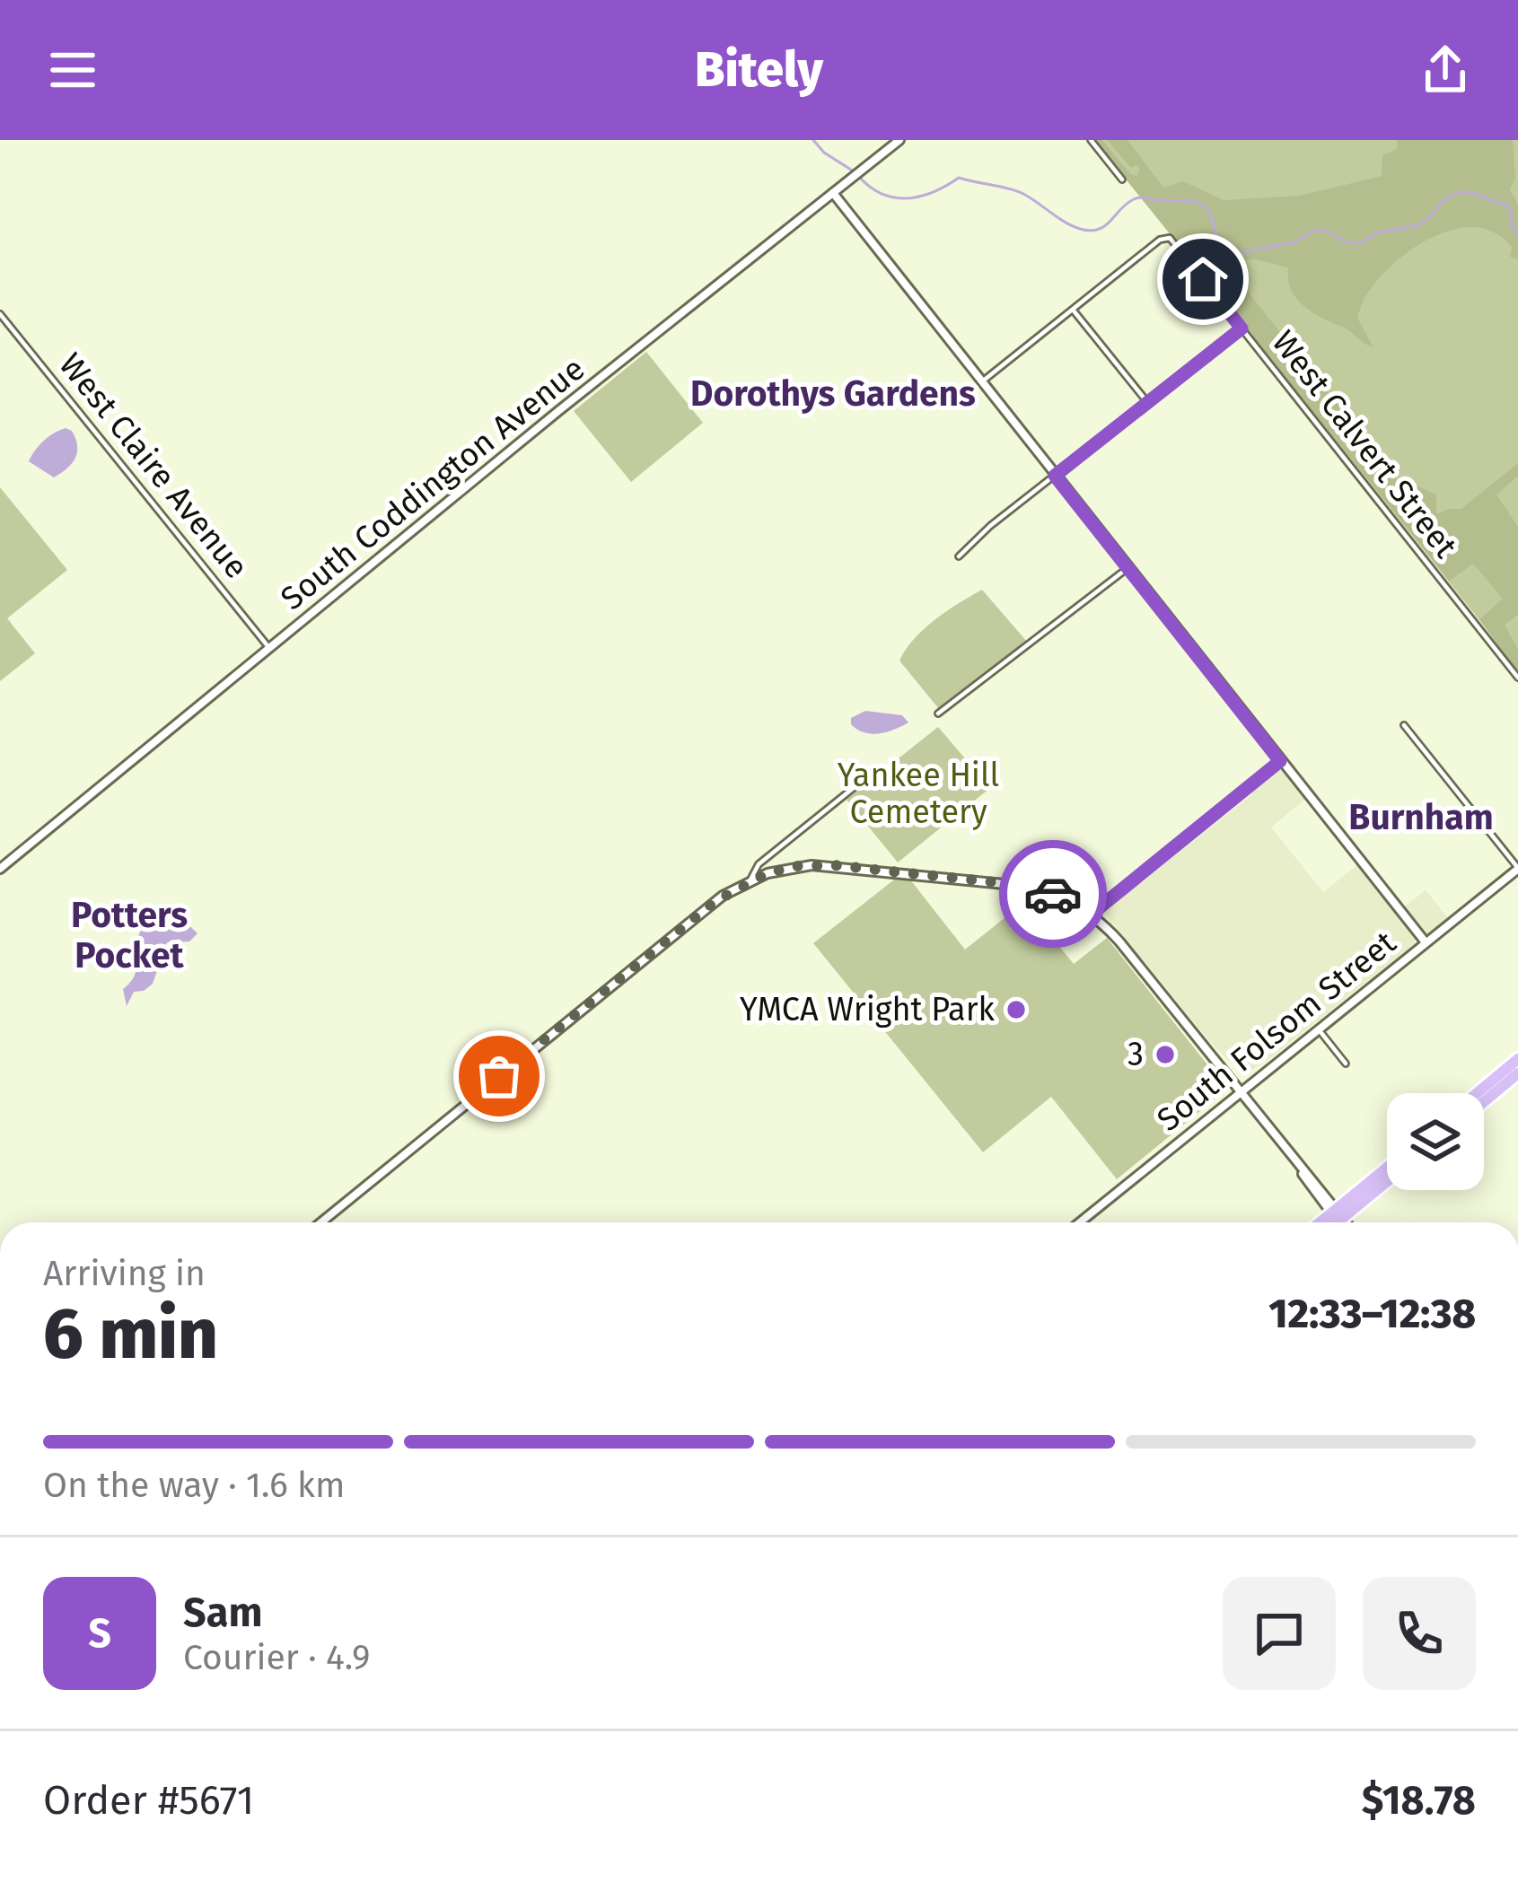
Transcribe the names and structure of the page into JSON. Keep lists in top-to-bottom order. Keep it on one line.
{"streets":{"street":["West Calvert Street","West Claire Avenue","South Coddington Avenue","South Folsom Street"]},"crossings":[["West Claire Avenue","South Coddington Avenue"]],"districts":["Dorothys Gardens","Burnham","Potters Pocket"],"parks":["Yankee Hill Cemetery"],"places":["YMCA Wright Park","3"],"page":{"header":"Bitely","heading":["6 min","Arriving in","12:33–12:38"],"panel":["Sam","Courier · 4.9","Order #5671","$18.78"],"bar":"On the way · 1.6 km","round":"S"}}
